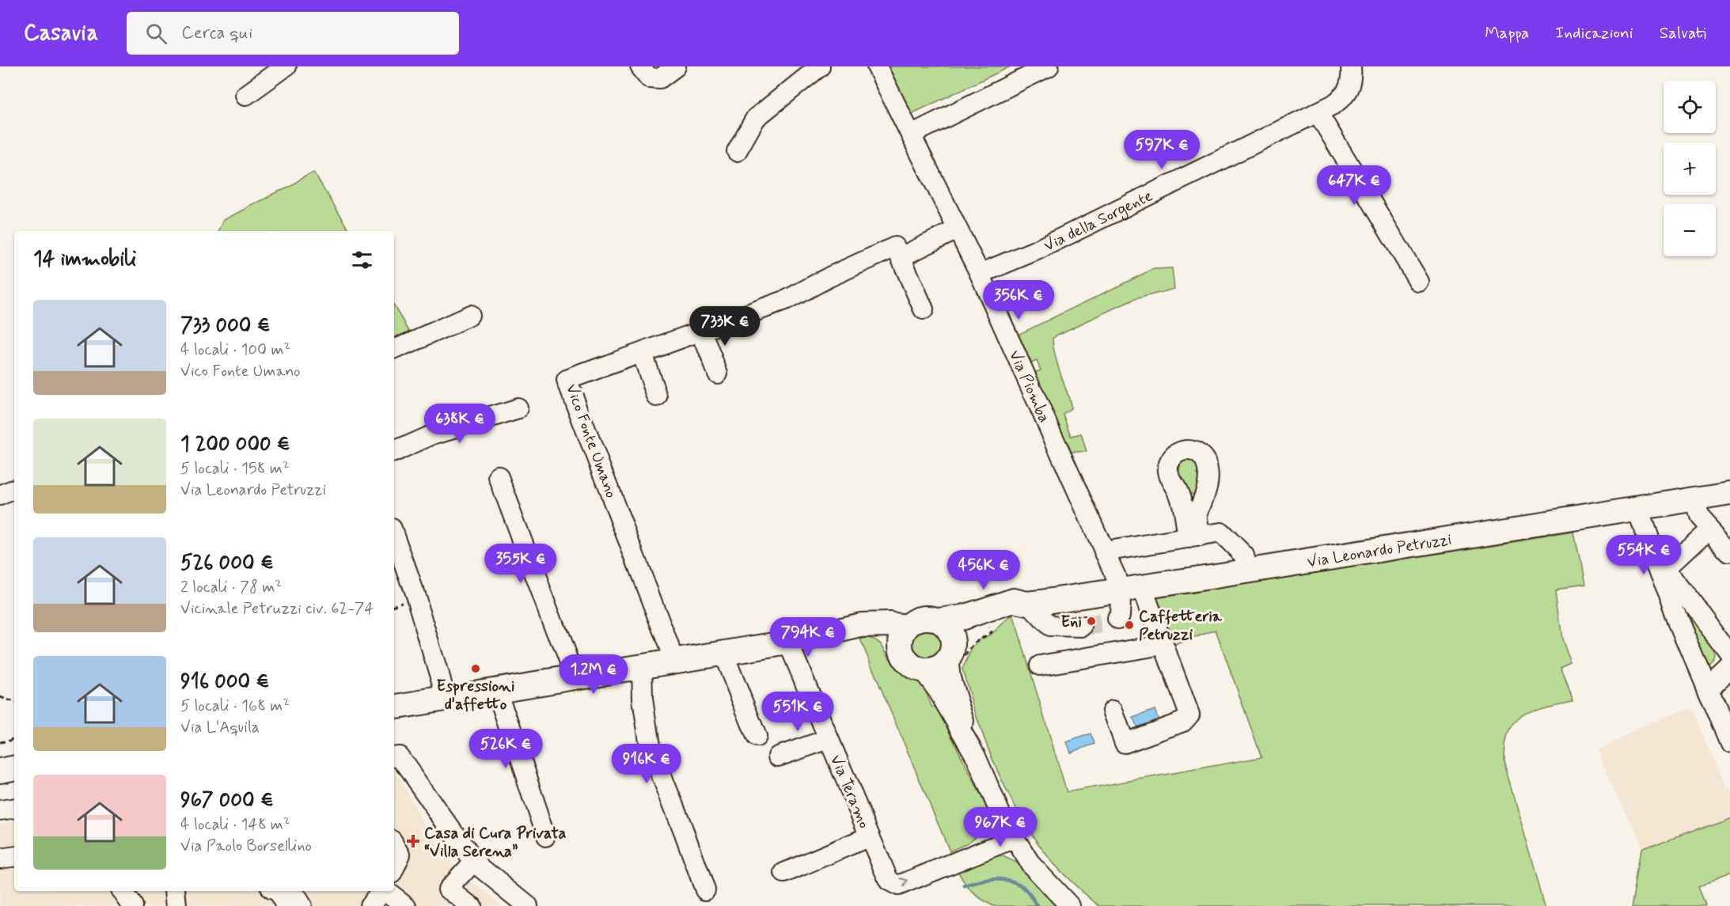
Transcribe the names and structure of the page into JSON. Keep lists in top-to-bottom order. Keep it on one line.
{"streets":{"main road":["Via Leonardo Petruzzi"],"street":["Via della Sorgente","Via Piomba","Vico Fonte Umano","Via Teramo"]},"crossings":[["Via della Sorgente","Via Piomba"],["Via Piomba","Via Leonardo Petruzzi"]],"places":{"other":["Eni","Caffetteria Petruzzi","Espressioni d'affetto"],"health":["Casa di Cura Privata “Villa Serena”"]},"page":{"header":"Casavia","search":"Cerca qui","nav":["Mappa","Indicazioni","Salvati"],"map_buttons":["+","−"],"price":["597K €","647K €","356K €","733K €","638K €","554K €","355K €","456K €","794K €","1.2M €","551K €","526K €","916K €","967K €"],"heading":"14 immobili","list":[{"name":"733 000 €","note":"4 locali · 100 m² · Vico Fonte Umano"},{"name":"1 200 000 €","note":"5 locali · 158 m² · Via Leonardo Petruzzi"},{"name":"526 000 €","note":"2 locali · 78 m² · Vicinale Petruzzi civ. 62-74"},{"name":"916 000 €","note":"5 locali · 168 m² · Via L'Aquila"},{"name":"967 000 €","note":"4 locali · 148 m² · Via Paolo Borsellino"}]}}
